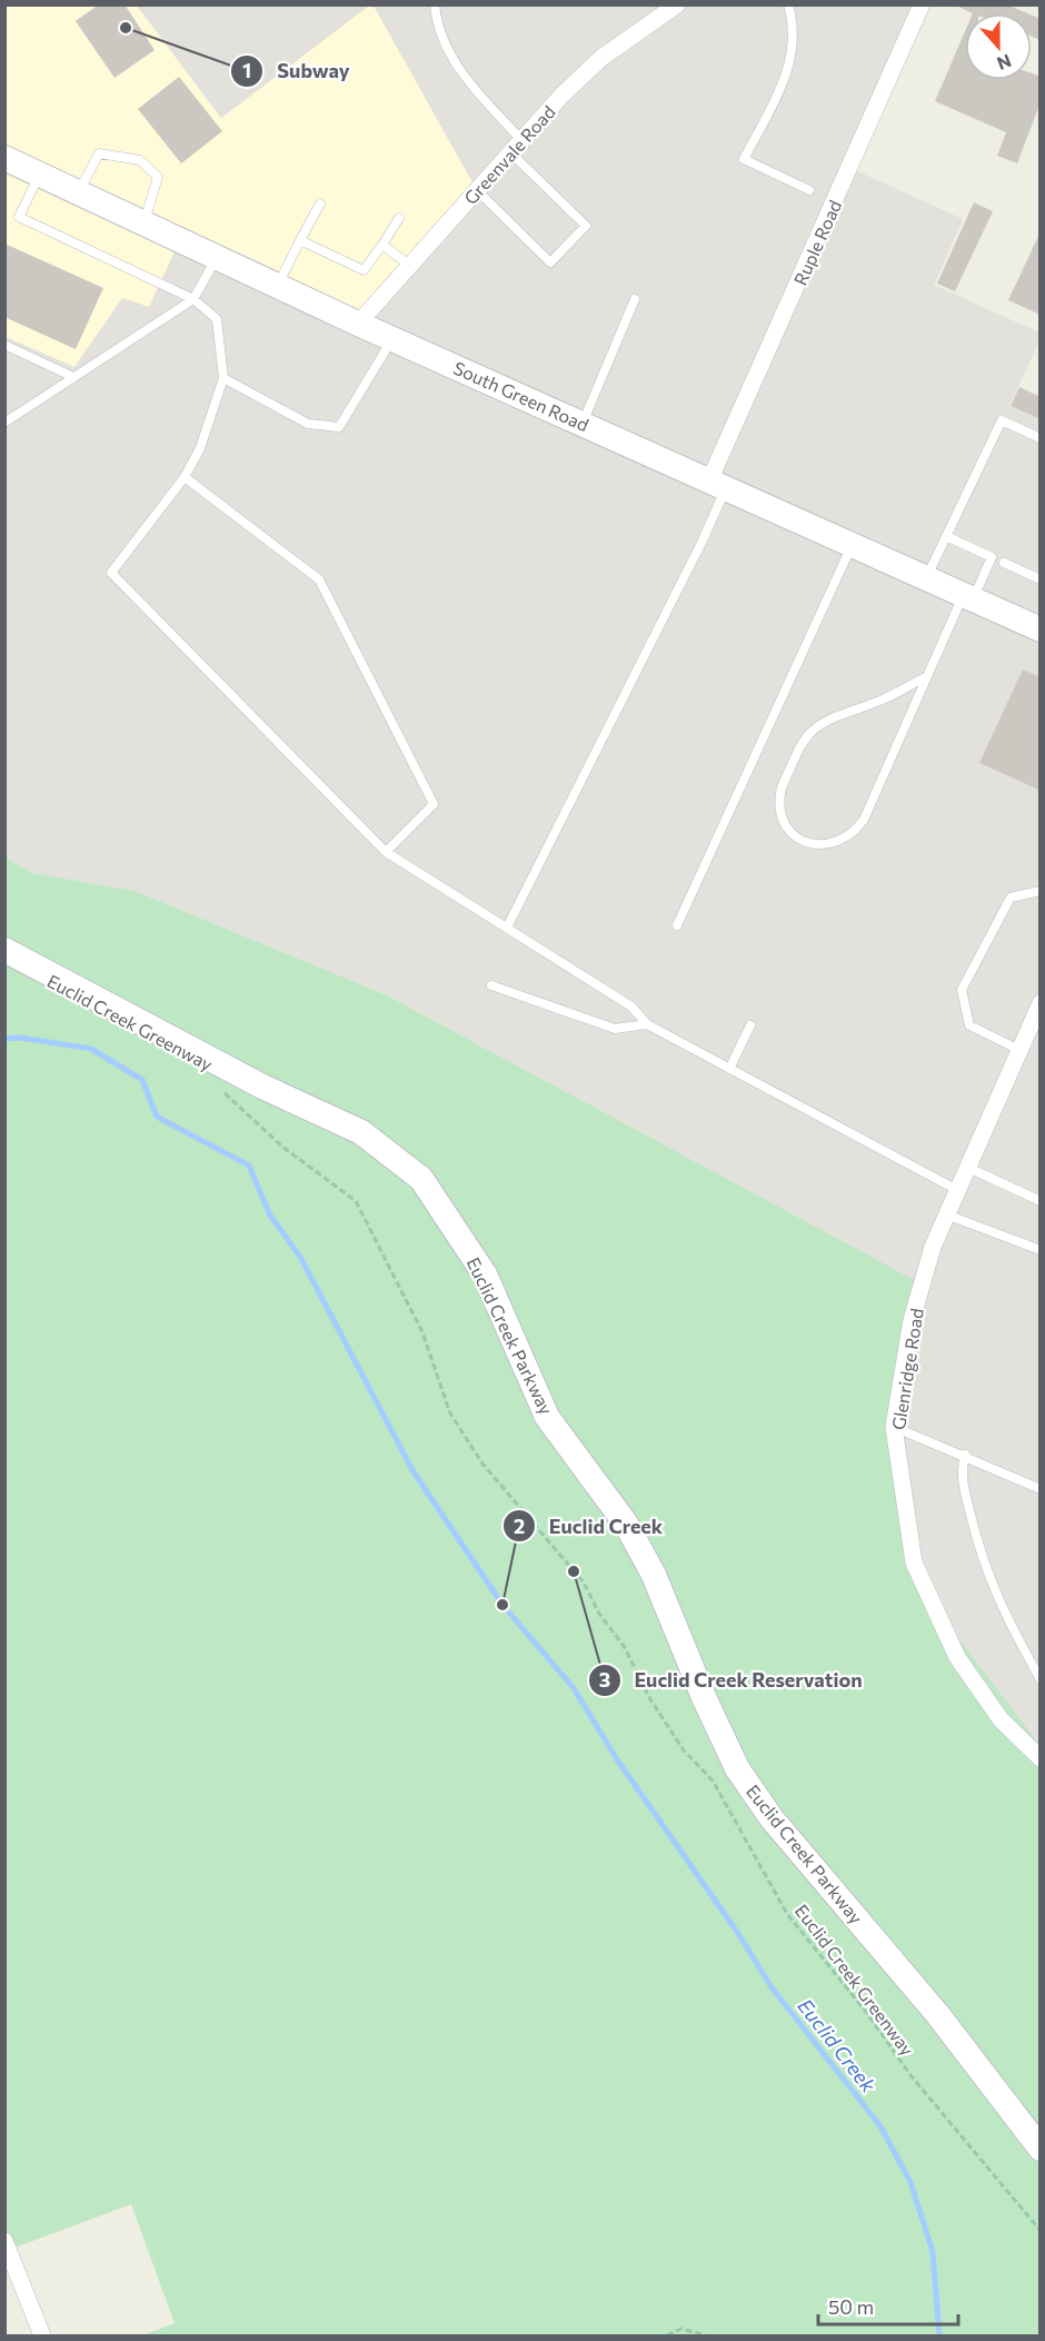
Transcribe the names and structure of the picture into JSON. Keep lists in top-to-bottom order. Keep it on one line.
{"streets":{"street":["Greenvale Road","Ruple Road","South Green Road","Euclid Creek Parkway","Glenridge Road"],"path":["Euclid Creek Greenway"]},"crossings":[["Greenvale Road","South Green Road"],["Ruple Road","South Green Road"]],"water":["Euclid Creek"],"places":["Subway","Euclid Creek Reservation","Euclid Creek"],"scale_bar":"50 m","north":"bottom"}
